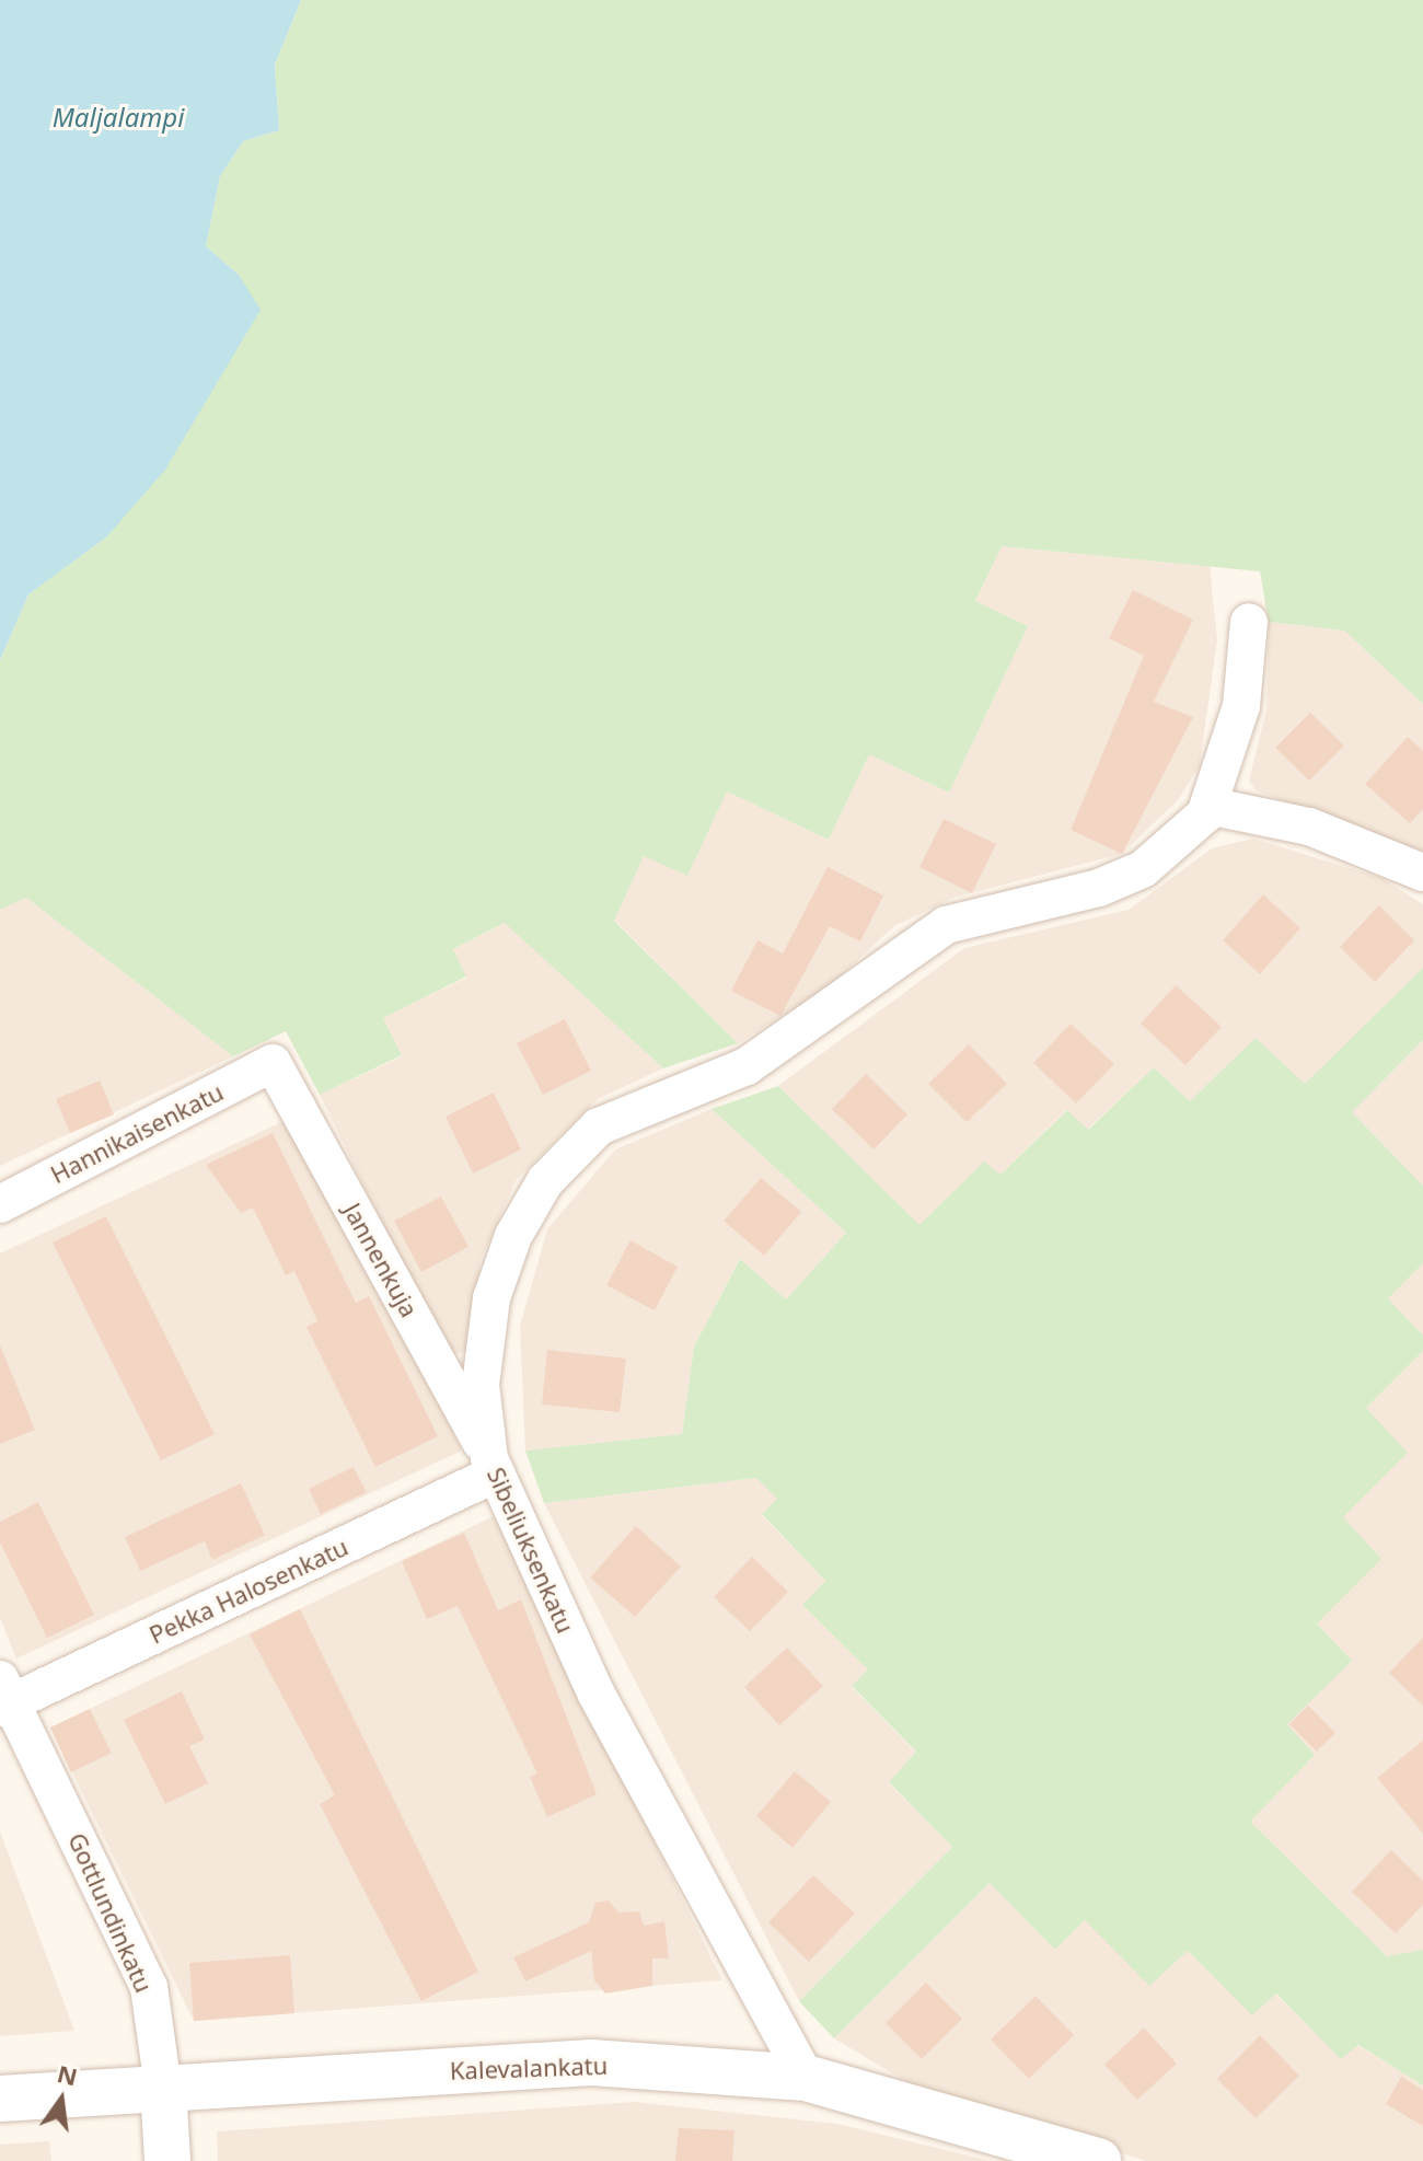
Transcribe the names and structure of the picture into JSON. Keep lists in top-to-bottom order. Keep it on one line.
{"streets":{"street":["Hannikaisenkatu","Jannenkuja","Sibeliuksenkatu","Pekka Halosenkatu","Gottlundinkatu","Kalevalankatu"]},"crossings":[["Hannikaisenkatu","Jannenkuja"],["Jannenkuja","Sibeliuksenkatu"],["Jannenkuja","Pekka Halosenkatu"],["Sibeliuksenkatu","Pekka Halosenkatu"],["Sibeliuksenkatu","Kalevalankatu"],["Pekka Halosenkatu","Gottlundinkatu"],["Gottlundinkatu","Kalevalankatu"]],"water":["Maljalampi"],"north":"top"}
